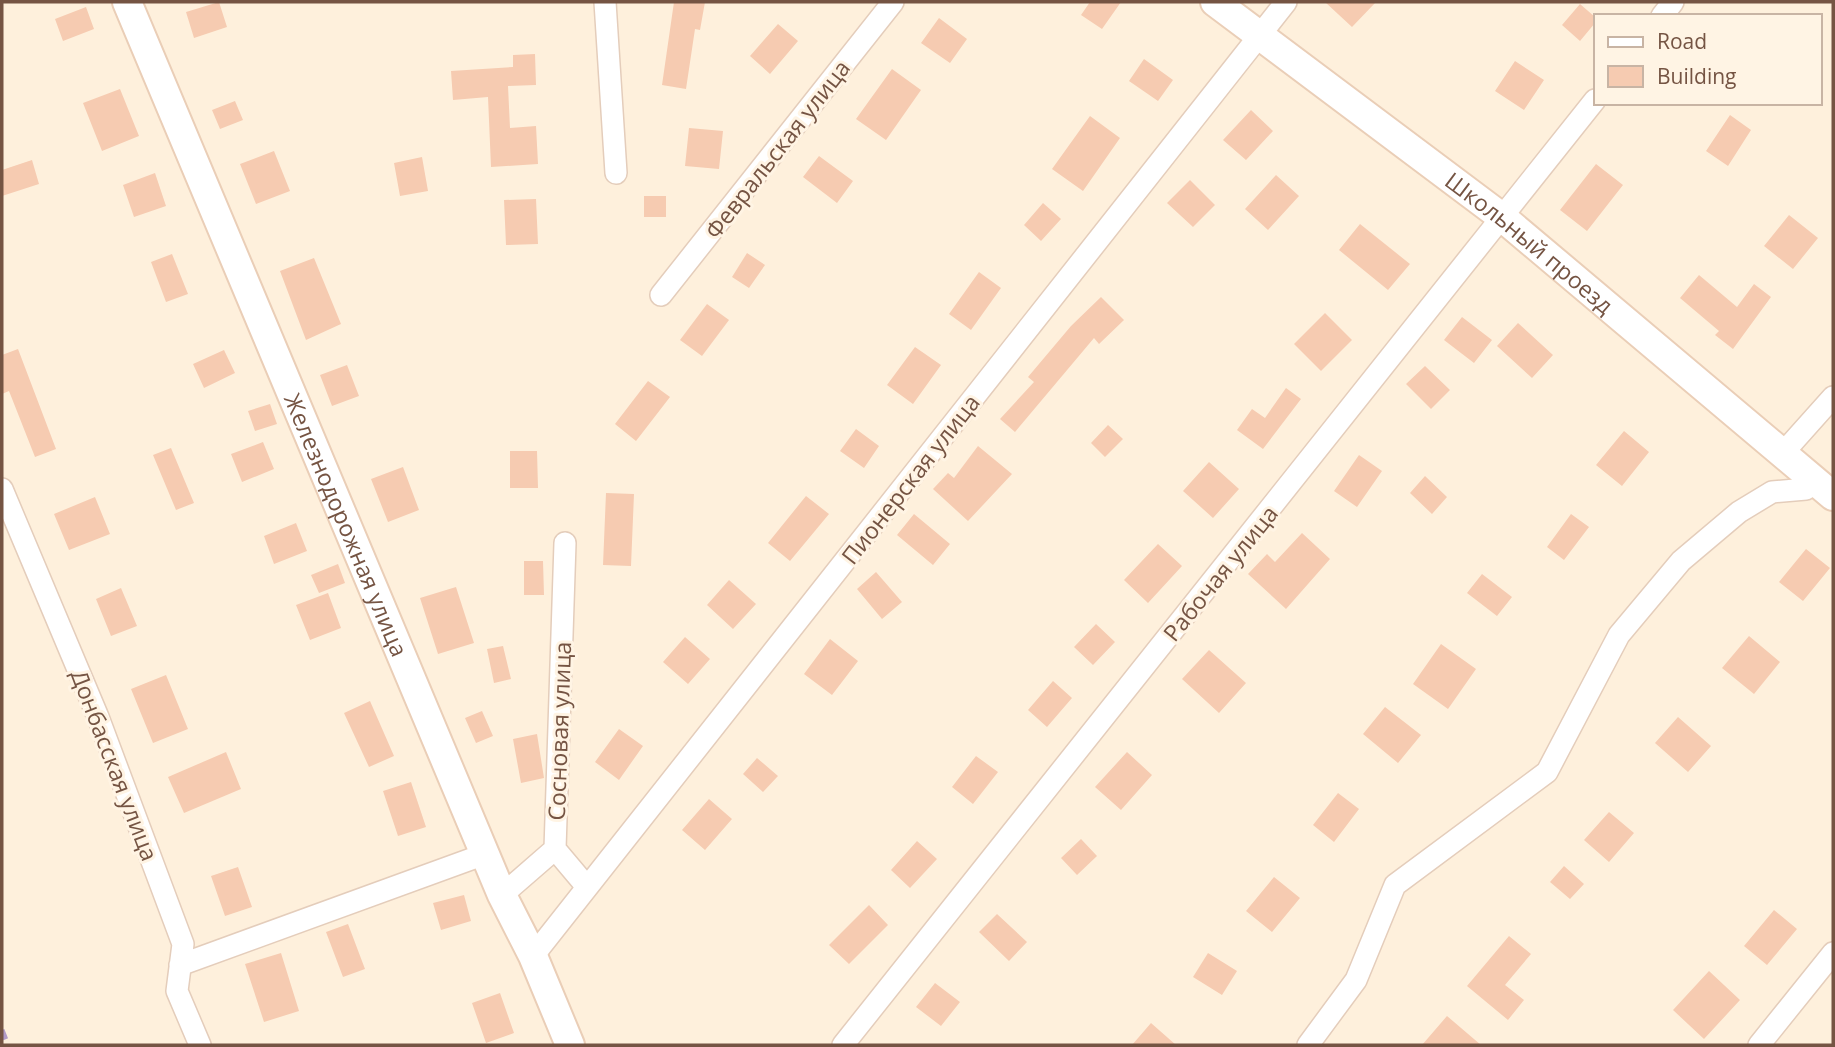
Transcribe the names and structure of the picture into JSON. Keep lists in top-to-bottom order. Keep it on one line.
{"streets":{"street":["Февральская улица","Школьный проезд","Пионерская улица","Железнодорожная улица","Рабочая улица","Сосновая улица","Донбасская улица"]},"crossings":[["Школьный проезд","Пионерская улица"],["Школьный проезд","Рабочая улица"],["Пионерская улица","Железнодорожная улица"],["Железнодорожная улица","Сосновая улица"]],"legend":["Road","Building"]}
